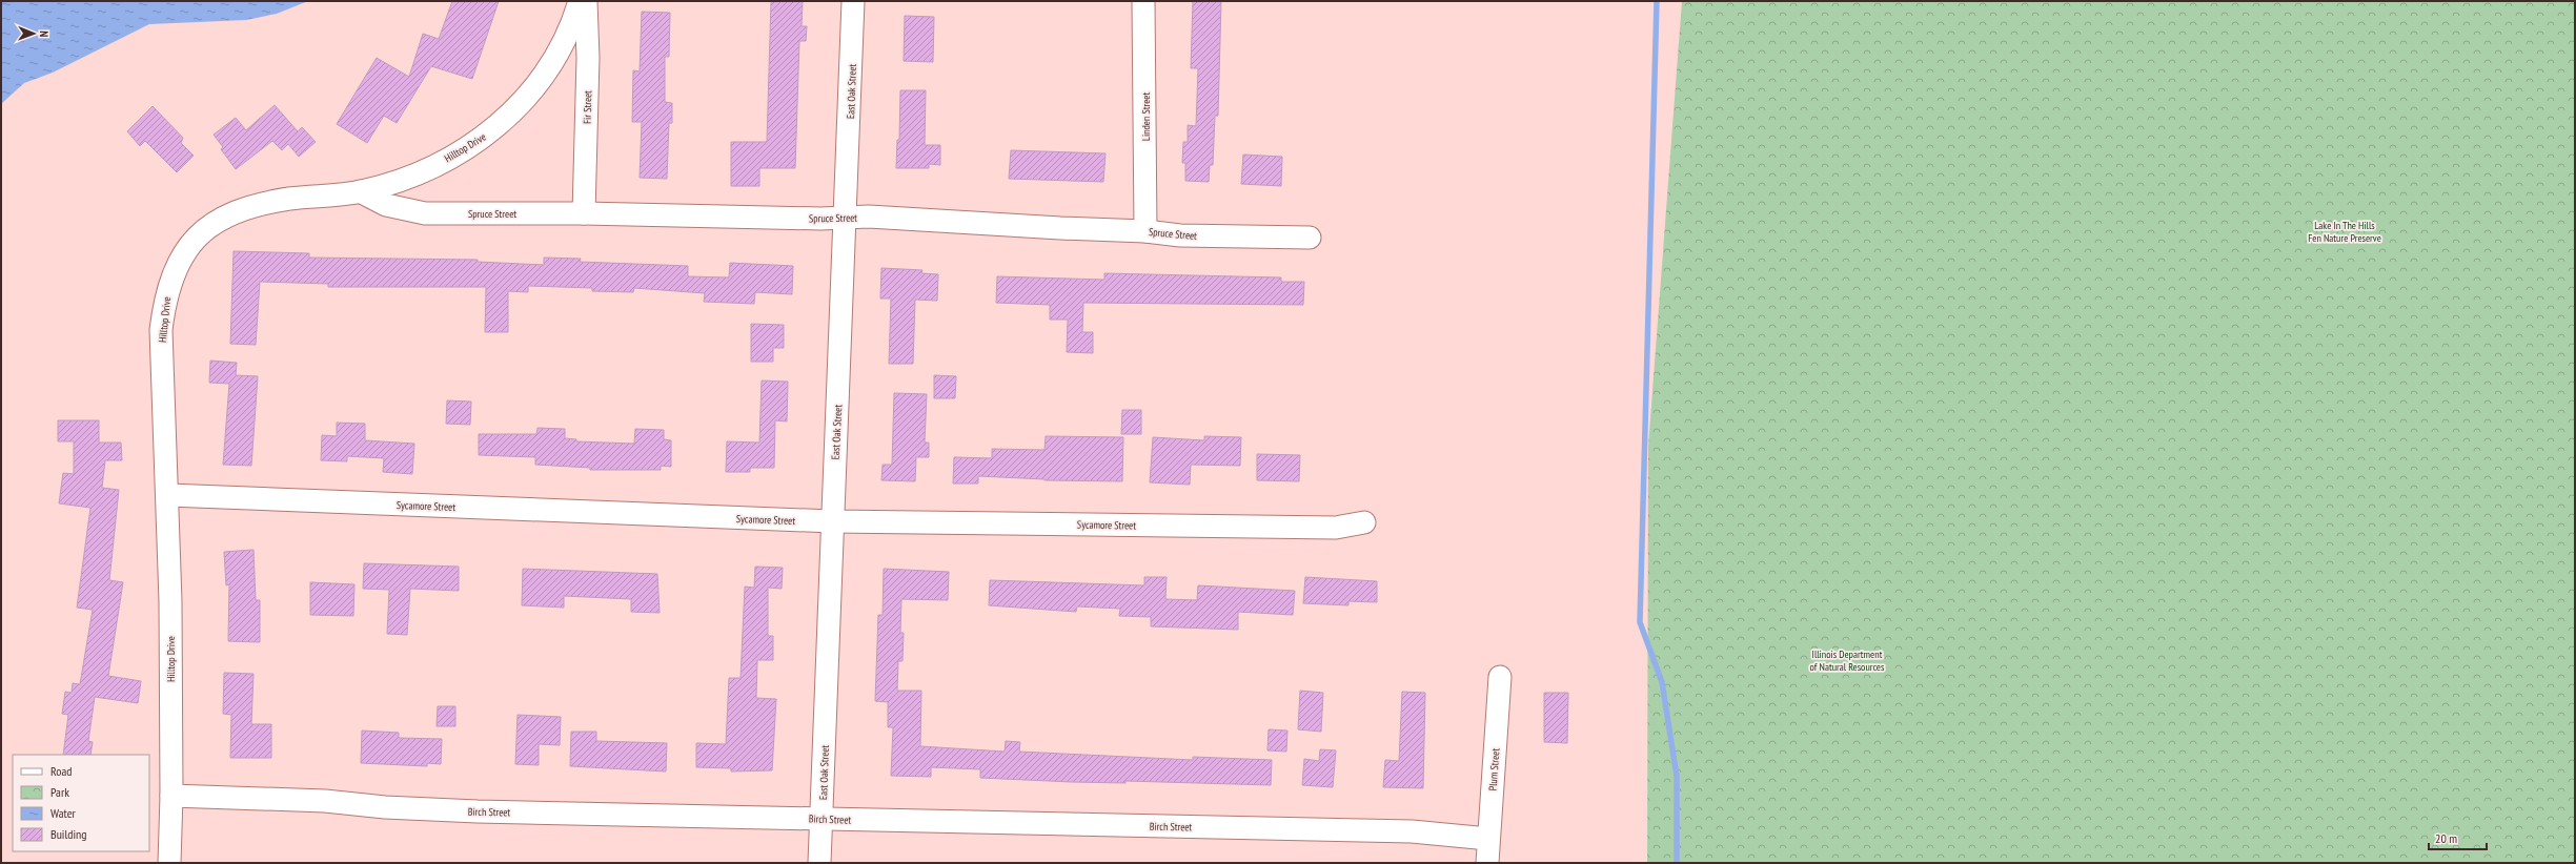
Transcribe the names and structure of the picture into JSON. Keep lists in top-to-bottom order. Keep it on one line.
{"streets":{"street":["East Oak Street","Fir Street","Linden Street","Hilltop Drive","Spruce Street","Sycamore Street","Plum Street","Birch Street"]},"crossings":[["East Oak Street","Spruce Street"],["East Oak Street","Sycamore Street"],["East Oak Street","Birch Street"],["Fir Street","Spruce Street"],["Linden Street","Spruce Street"],["Hilltop Drive","Spruce Street"],["Hilltop Drive","Sycamore Street"],["Hilltop Drive","Birch Street"],["Plum Street","Birch Street"]],"parks":["Lake In The Hills Fen Nature Preserve","Illinois Department of Natural Resources"],"legend":["Road","Park","Water","Building"],"scale_bar":"20 m","north":"right"}
